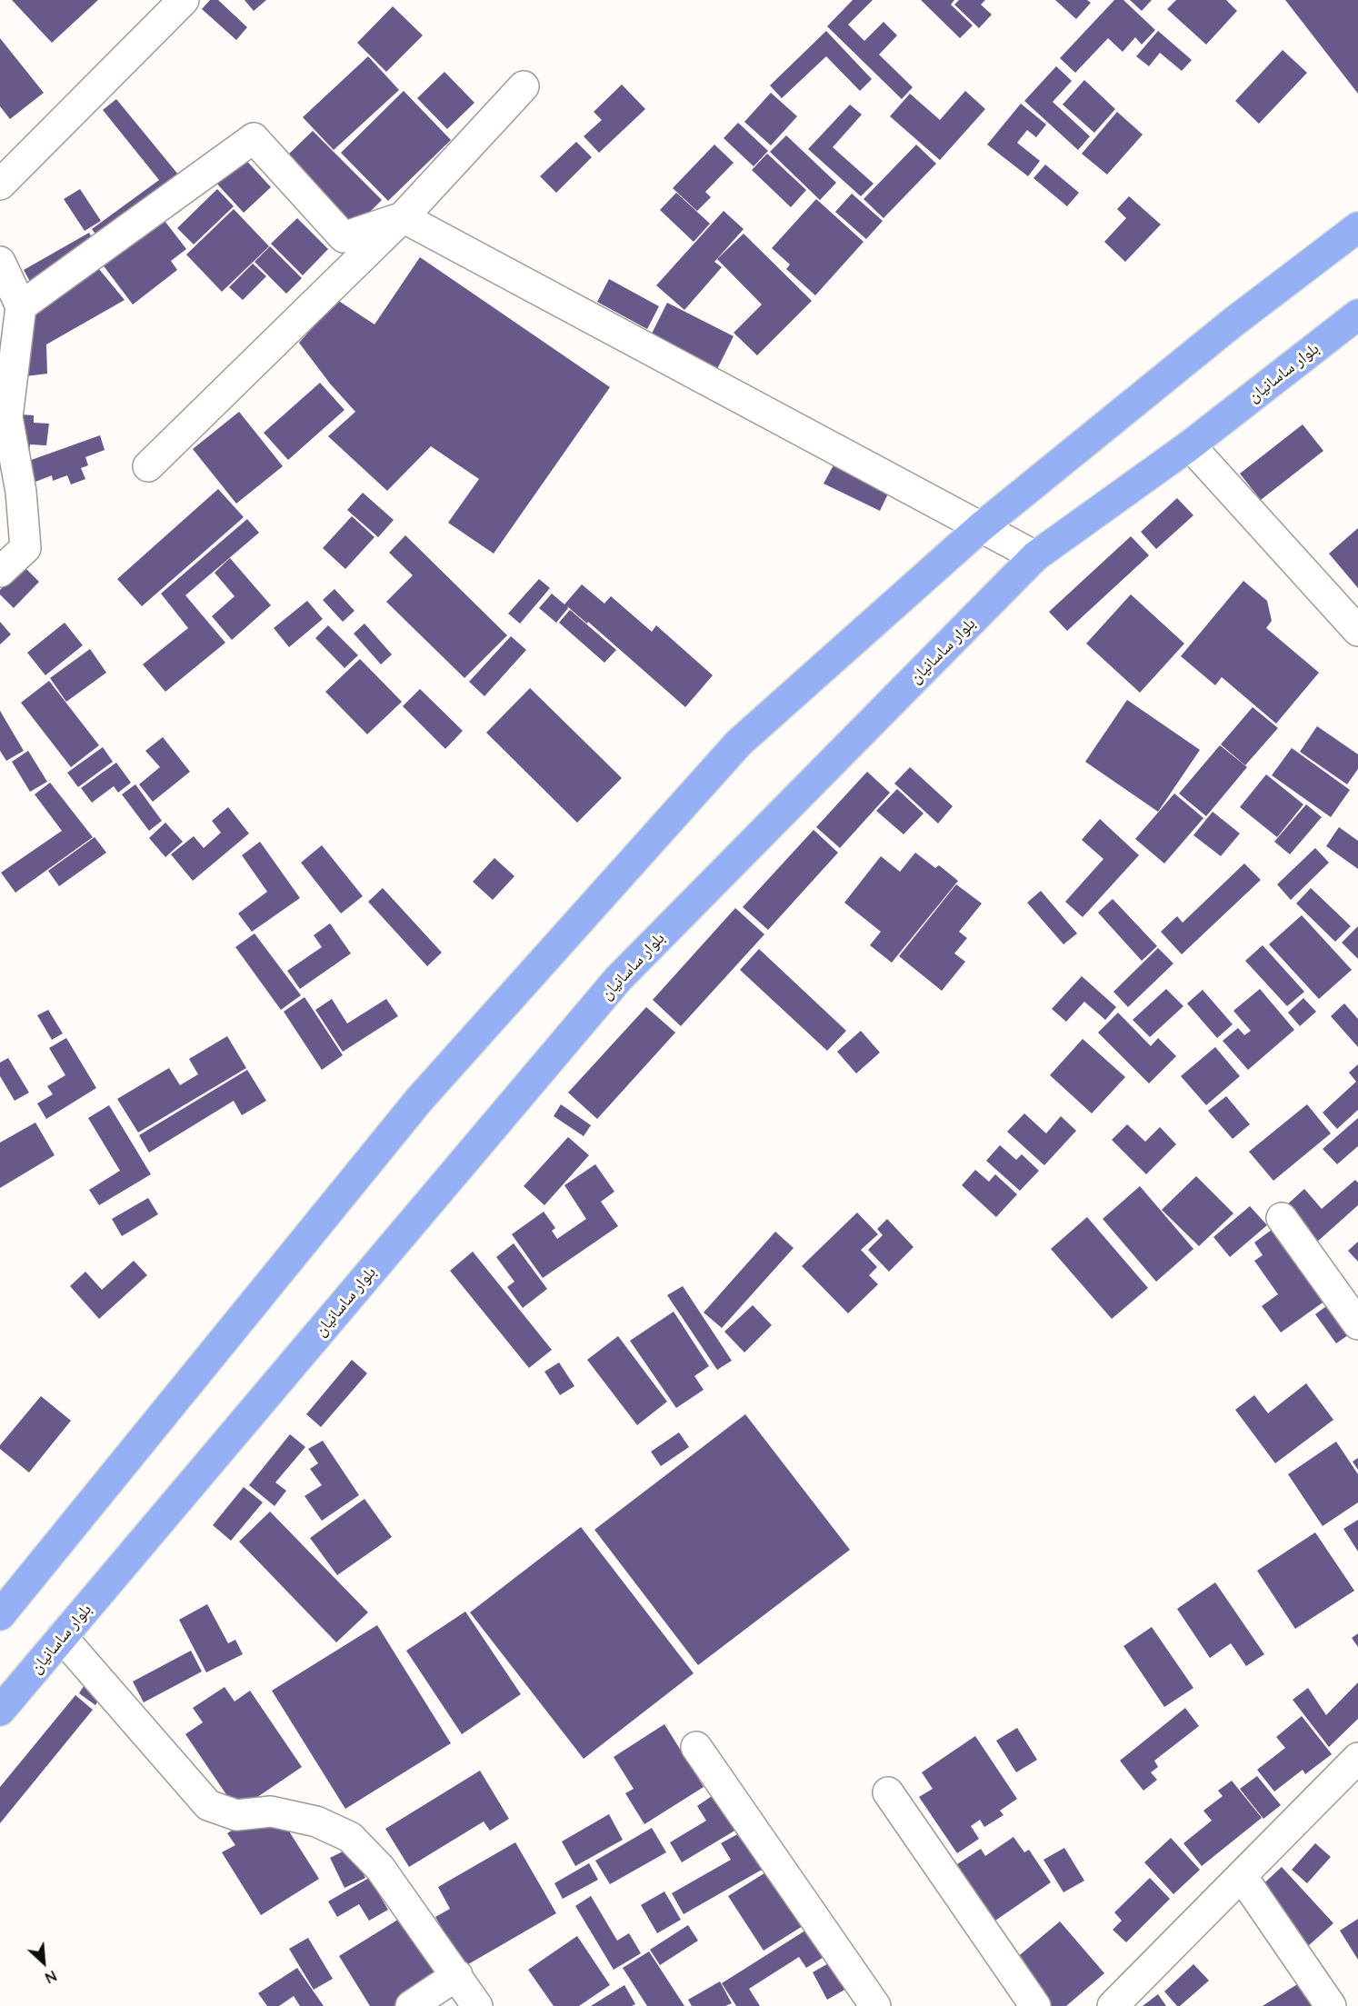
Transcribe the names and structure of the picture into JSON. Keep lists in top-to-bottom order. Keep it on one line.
{"streets":{"highway":["بلوار ساسانیان"]},"north":"bottom right"}
